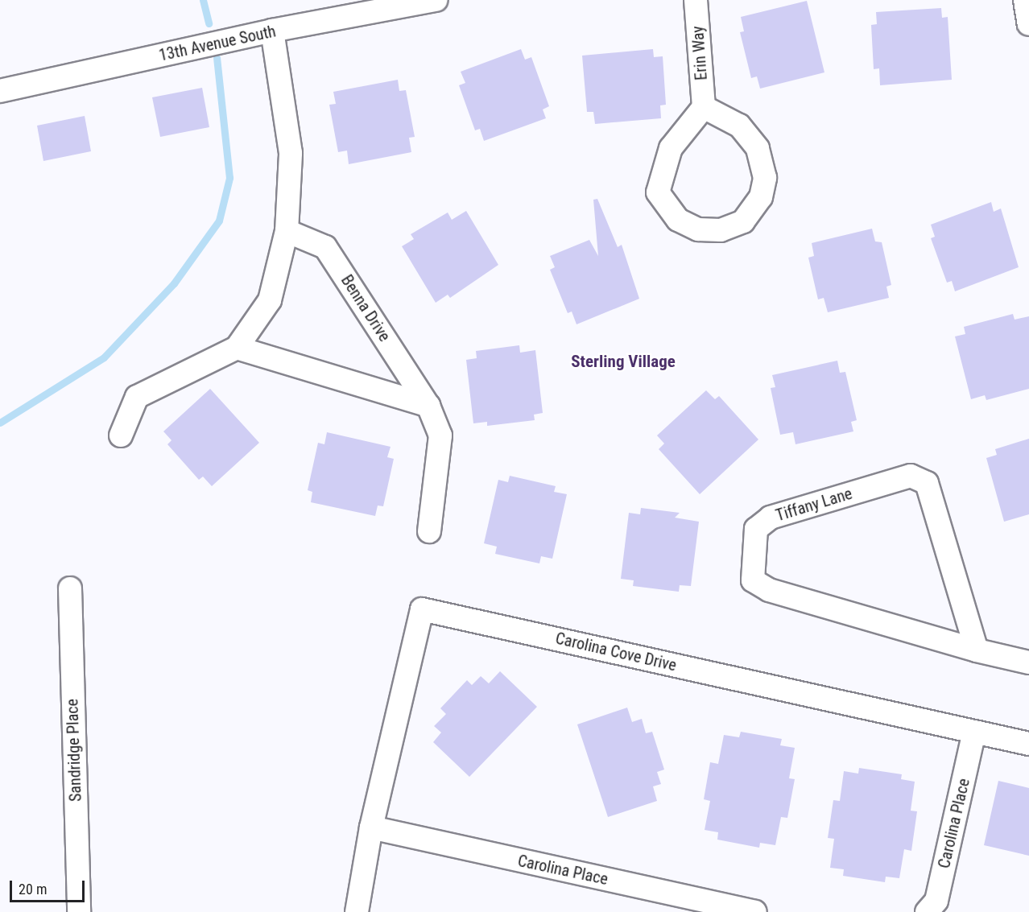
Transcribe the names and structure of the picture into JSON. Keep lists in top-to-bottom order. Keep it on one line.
{"streets":{"street":["13th Avenue South","Erin Way","Benna Drive","Tiffany Lane","Carolina Cove Drive","Sandridge Place","Carolina Place"]},"crossings":[["Carolina Cove Drive","Carolina Place"]],"districts":["Sterling Village"],"scale_bar":"20 m"}
